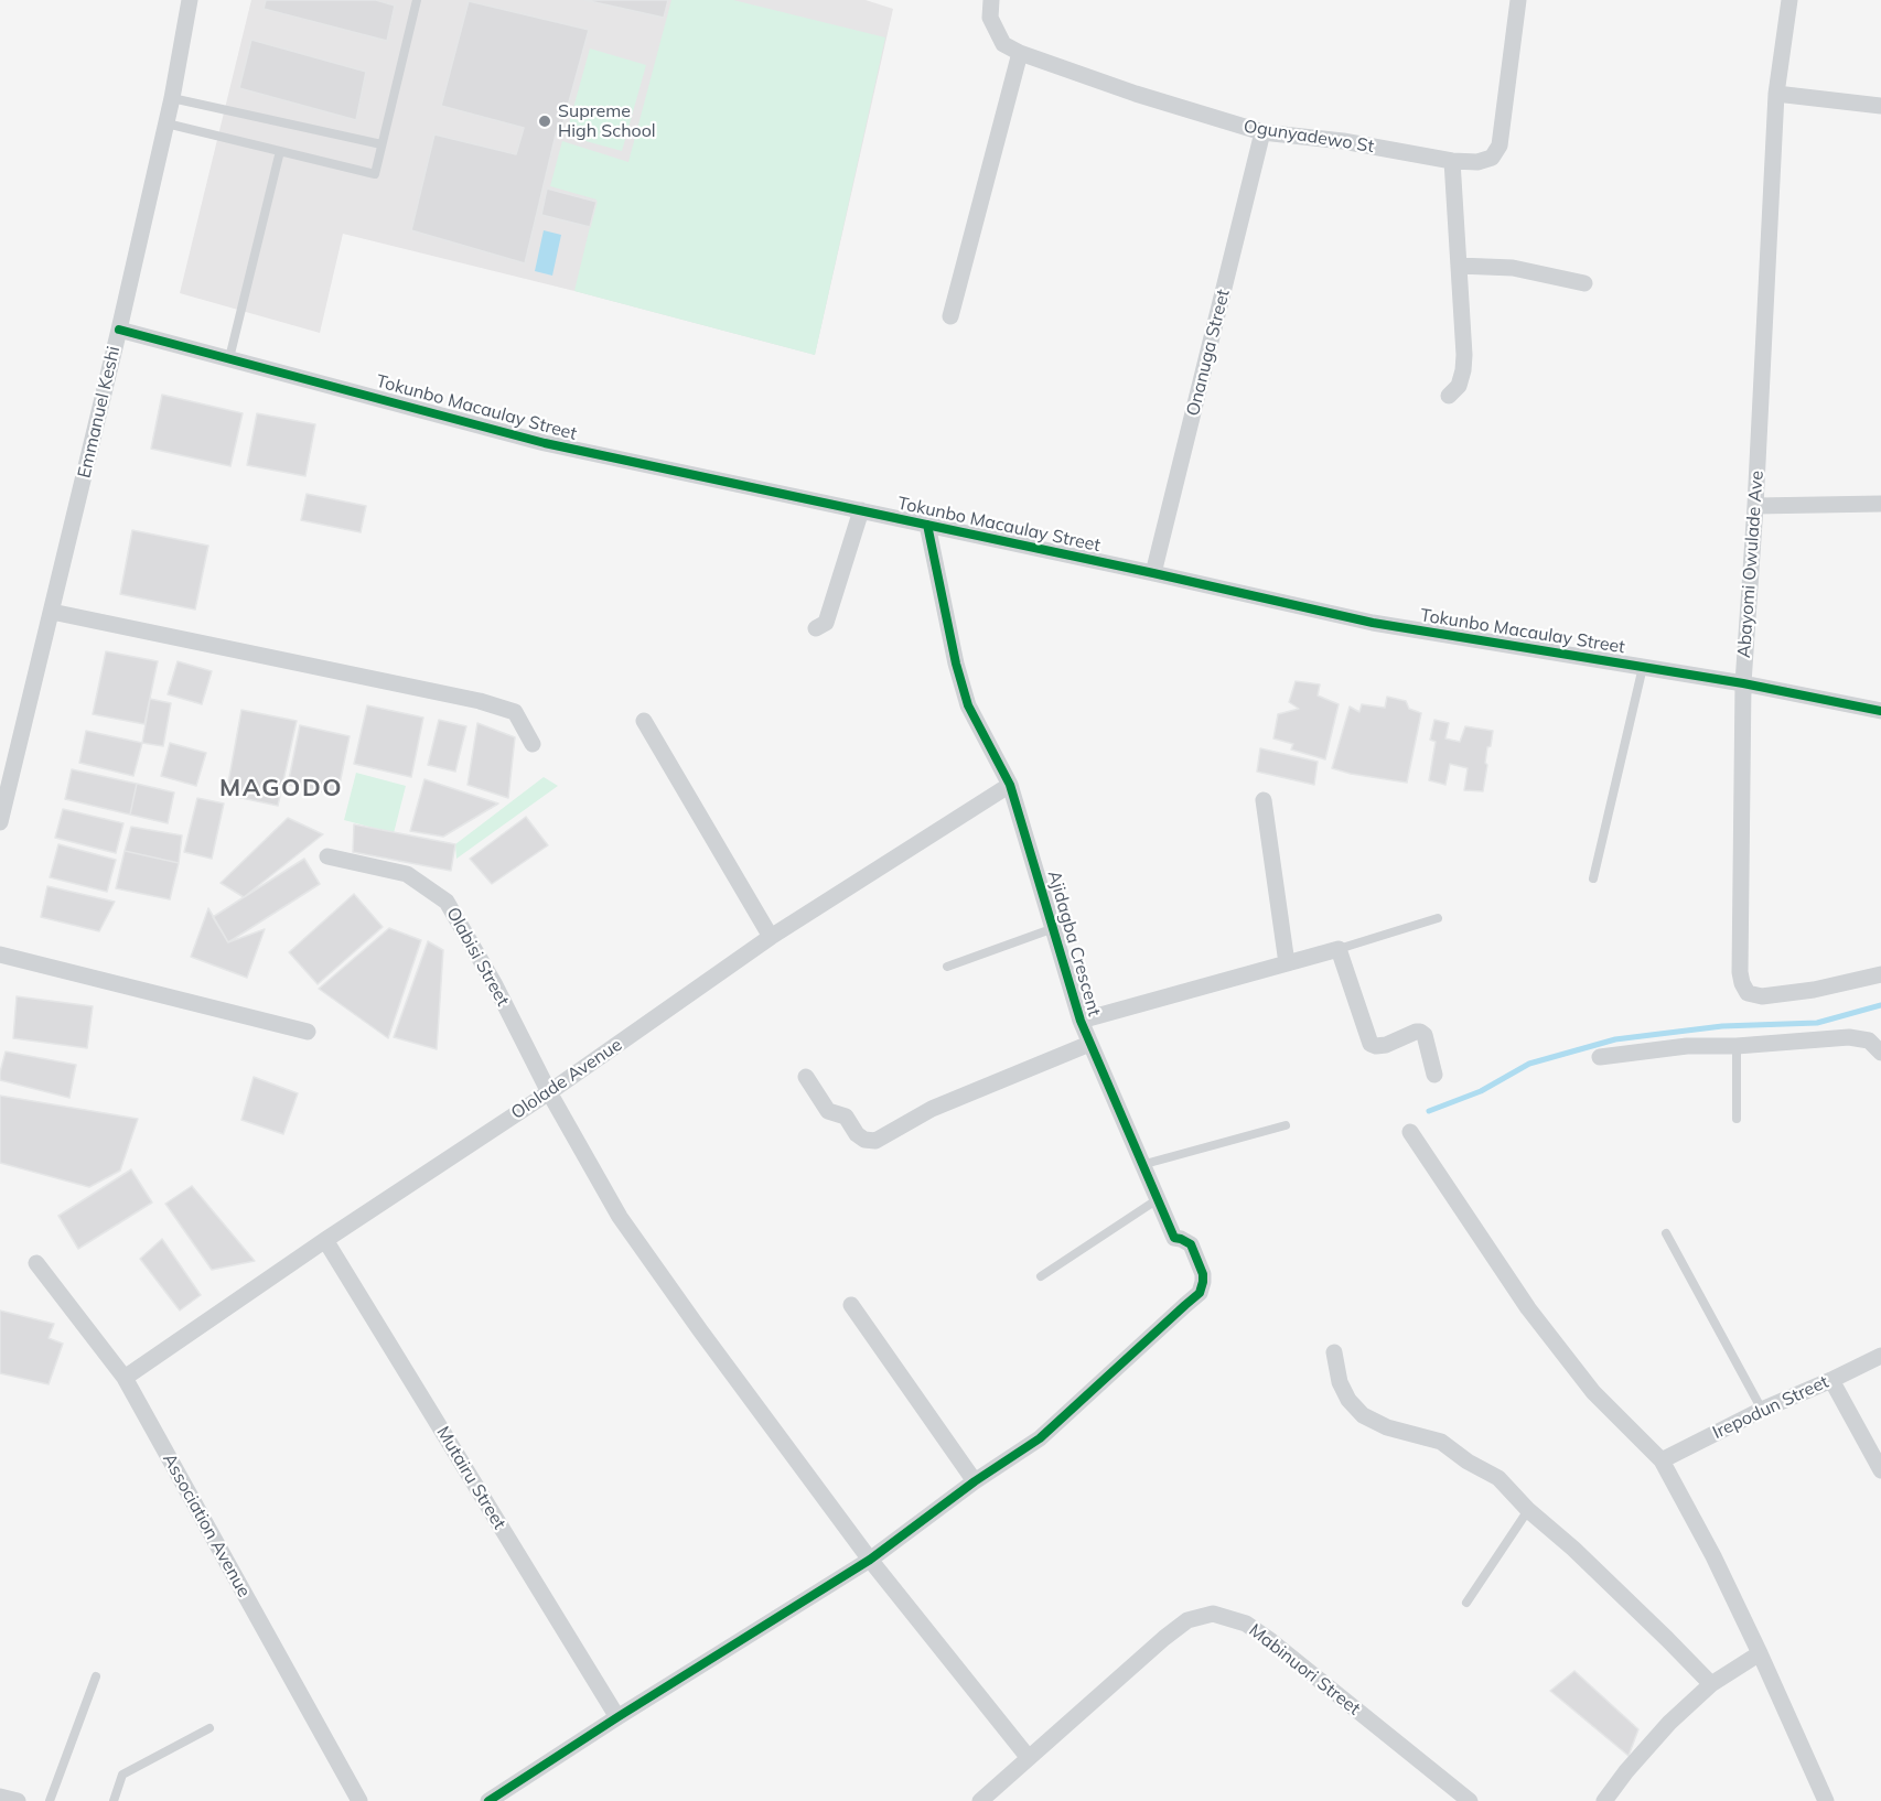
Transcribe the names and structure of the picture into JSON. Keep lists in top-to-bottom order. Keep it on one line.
{"streets":{"street":["Ogunyadewo St","Onanuga Street","Tokunbo Macaulay Street","Emmanuel Keshi","Abayomi Owulade Ave","Ajidagba Crescent","Olabisi Street","Ololade Avenue","Irepodun Street","Mutairu Street","Association Avenue","Mabinuori Street"]},"crossings":[["Ogunyadewo St","Onanuga Street"],["Onanuga Street","Tokunbo Macaulay Street"],["Tokunbo Macaulay Street","Emmanuel Keshi"],["Tokunbo Macaulay Street","Abayomi Owulade Ave"],["Tokunbo Macaulay Street","Ajidagba Crescent"],["Ajidagba Crescent","Ololade Avenue"],["Olabisi Street","Ololade Avenue"],["Olabisi Street","Mabinuori Street"],["Ololade Avenue","Mutairu Street"],["Ololade Avenue","Association Avenue"]],"districts":["MAGODO"],"places":["Supreme High School"]}
